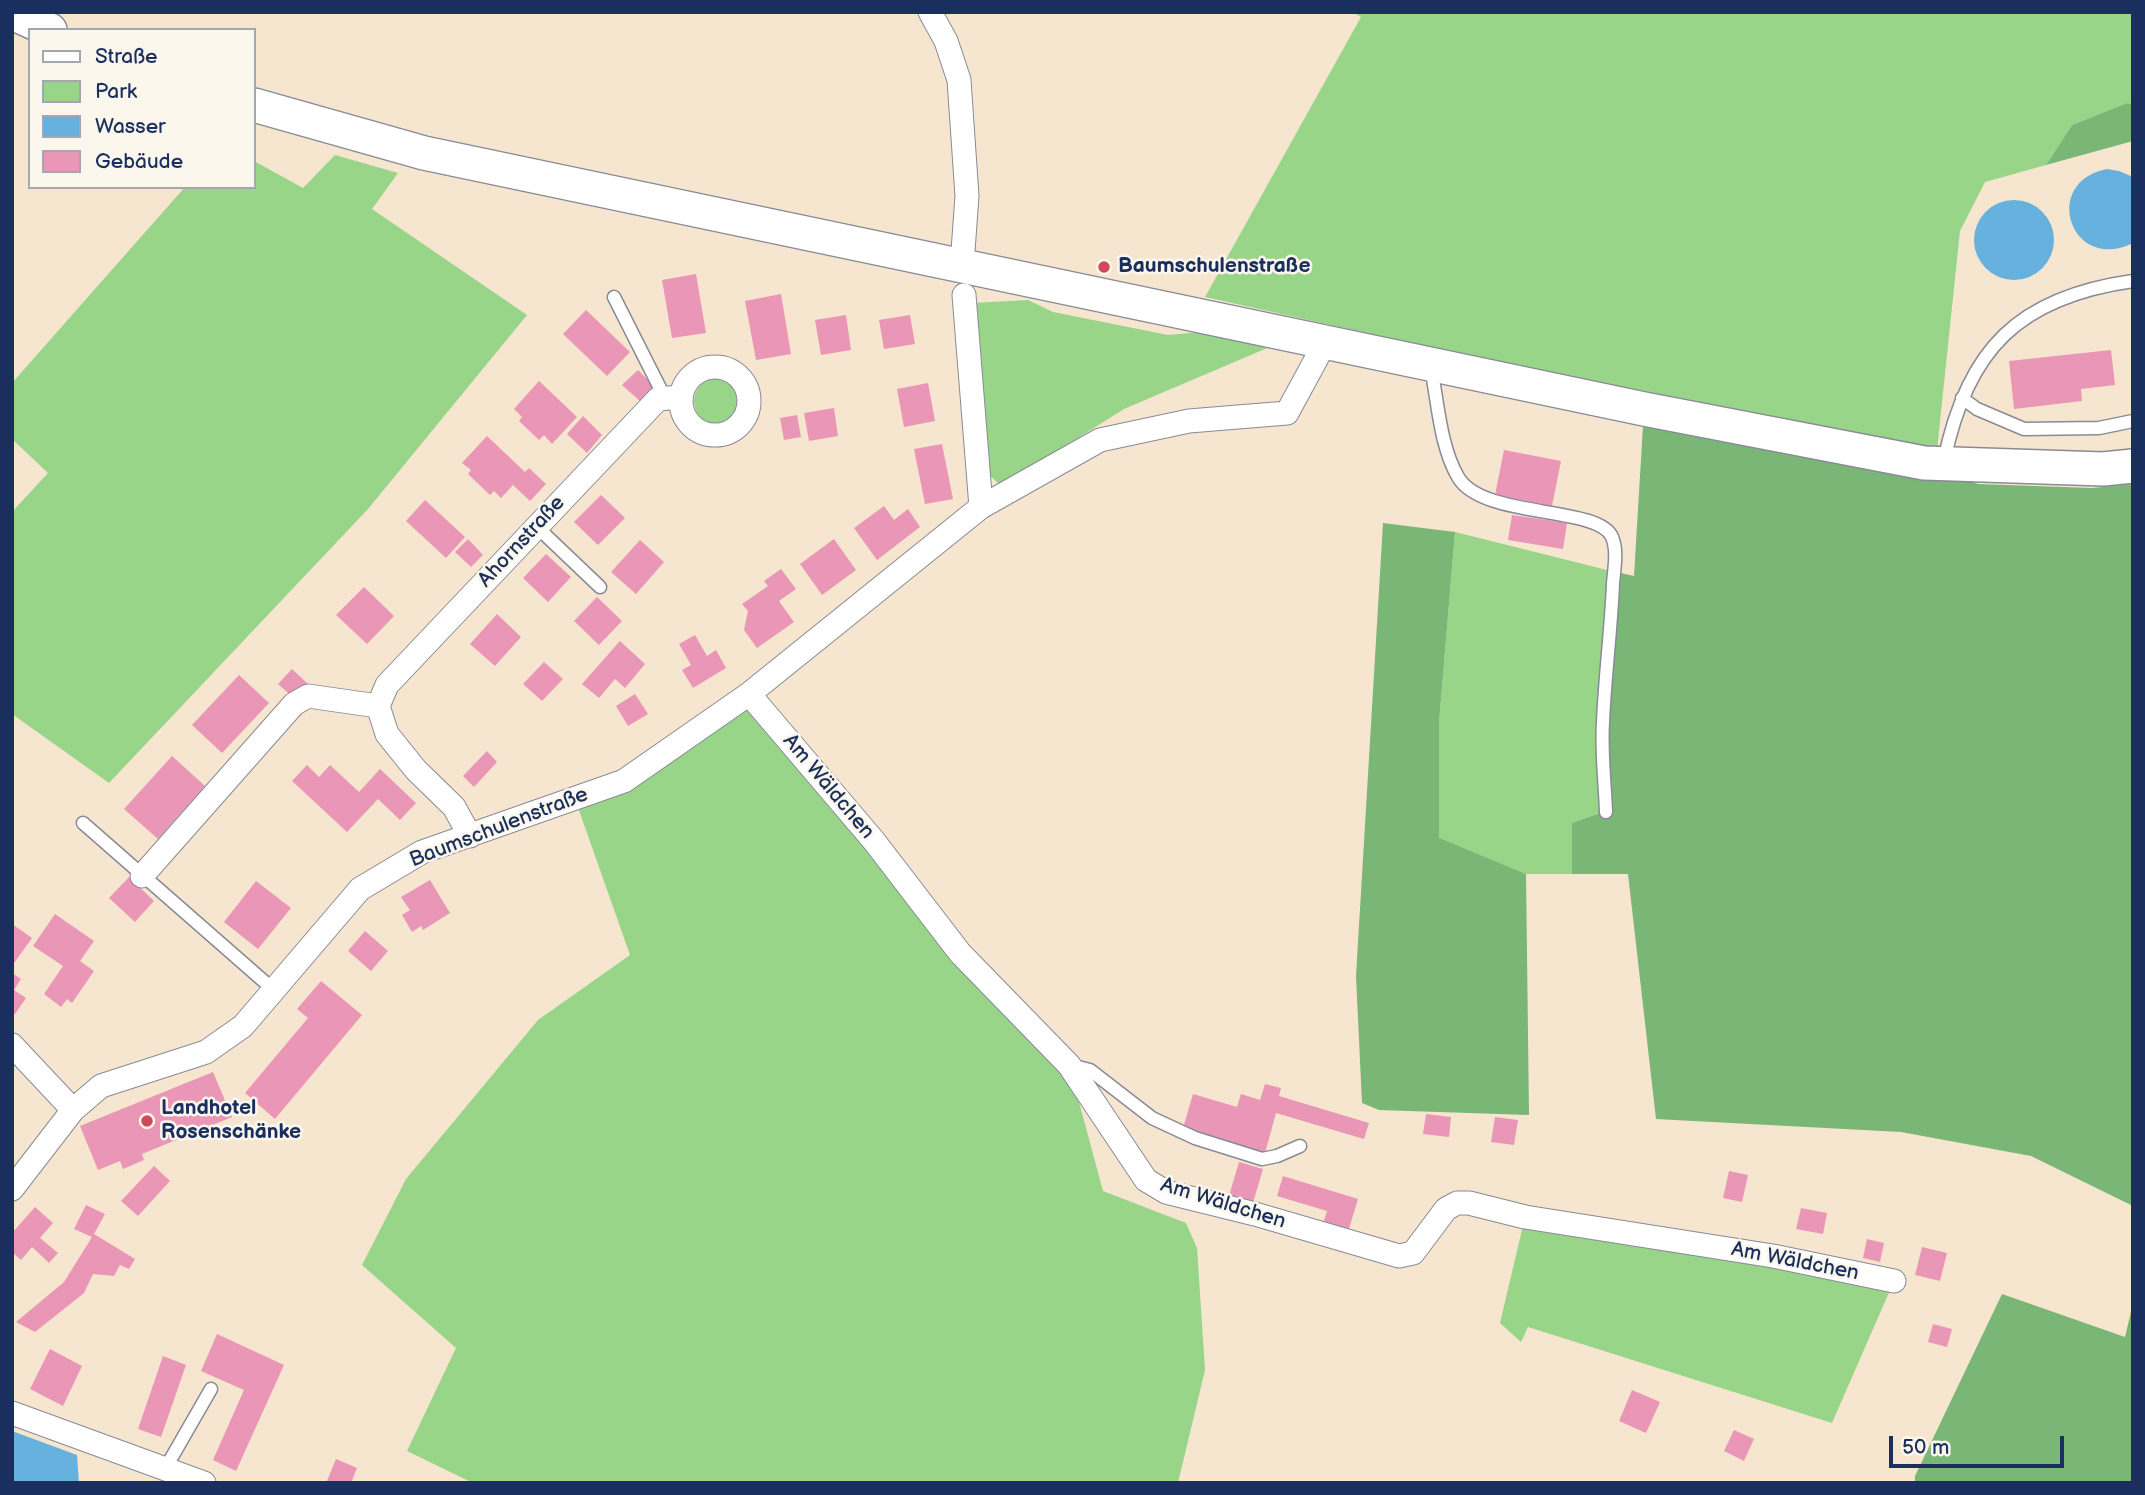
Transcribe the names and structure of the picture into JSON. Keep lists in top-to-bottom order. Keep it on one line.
{"streets":{"street":["Ahornstraße","Am Wäldchen","Baumschulenstraße"]},"crossings":[["Am Wäldchen","Baumschulenstraße"]],"places":["Baumschulenstraße","Landhotel Rosenschänke"],"legend":["Straße","Park","Wasser","Gebäude"],"scale_bar":"50 m"}
